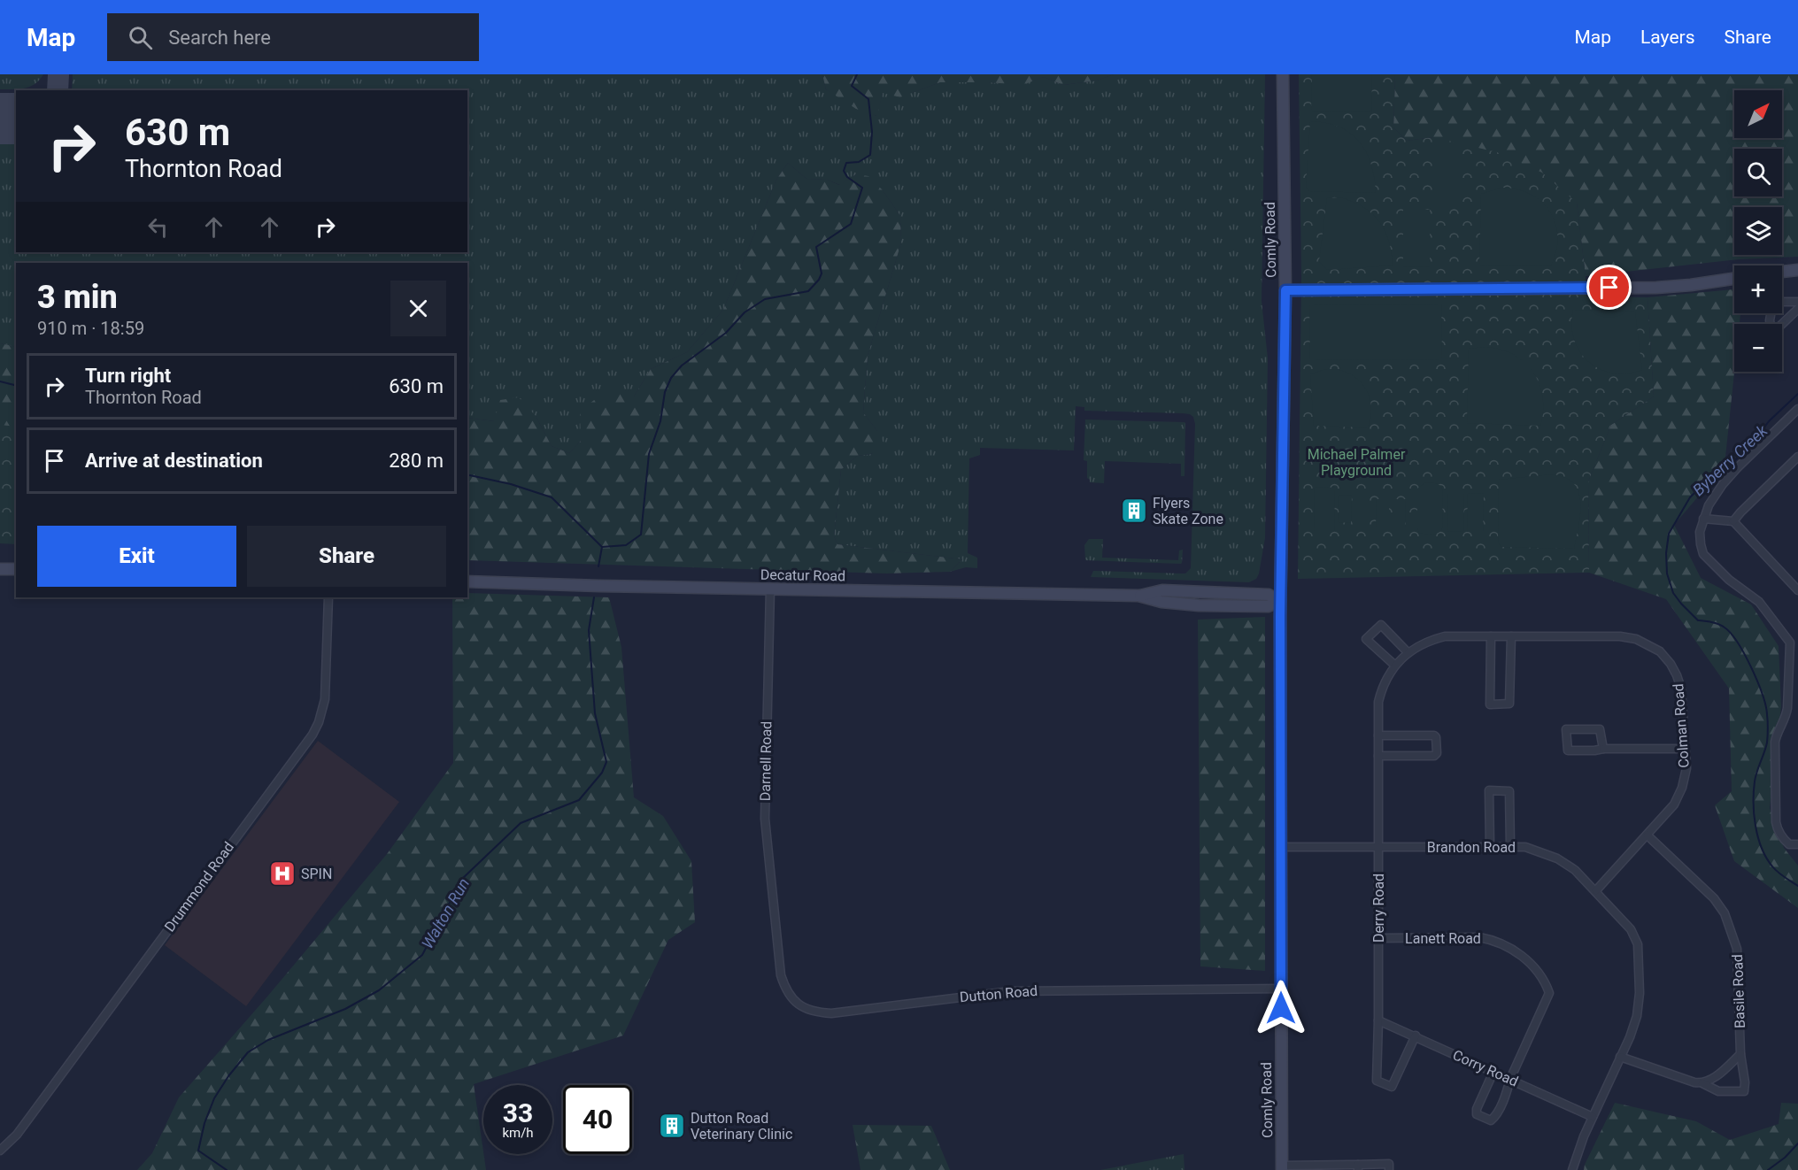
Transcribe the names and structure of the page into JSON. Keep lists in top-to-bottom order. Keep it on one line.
{"streets":{"street":["Comly Road","Decatur Road","Colman Road","Darnell Road","Brandon Road","Drummond Road","Derry Road","Lanett Road","Basile Road","Dutton Road","Corry Road"]},"crossings":[["Comly Road","Decatur Road"],["Comly Road","Brandon Road"],["Comly Road","Dutton Road"],["Decatur Road","Darnell Road"],["Colman Road","Brandon Road"],["Colman Road","Derry Road"],["Colman Road","Basile Road"],["Darnell Road","Dutton Road"],["Brandon Road","Derry Road"],["Brandon Road","Basile Road"],["Brandon Road","Corry Road"],["Derry Road","Lanett Road"],["Derry Road","Corry Road"],["Lanett Road","Corry Road"]],"water":["Byberry Creek","Walton Run"],"parks":["Michael Palmer Playground"],"places":{"building":["Flyers Skate Zone","Dutton Road Veterinary Clinic"],"hospital":["SPIN"]},"north":"top right","page":{"header":"Map","search":"Search here","nav":["Map","Layers","Share"],"map_buttons":["+","−"],"turn":["630 m","Thornton Road"],"heading":["3 min","910 m · 18:59"],"list":[{"name":"Turn right","note":"Thornton Road","value":"630 m"},{"name":"Arrive at destination","value":"280 m"}],"buttons":["Exit","Share"],"speed":"33 km/h","limit":"40"}}
